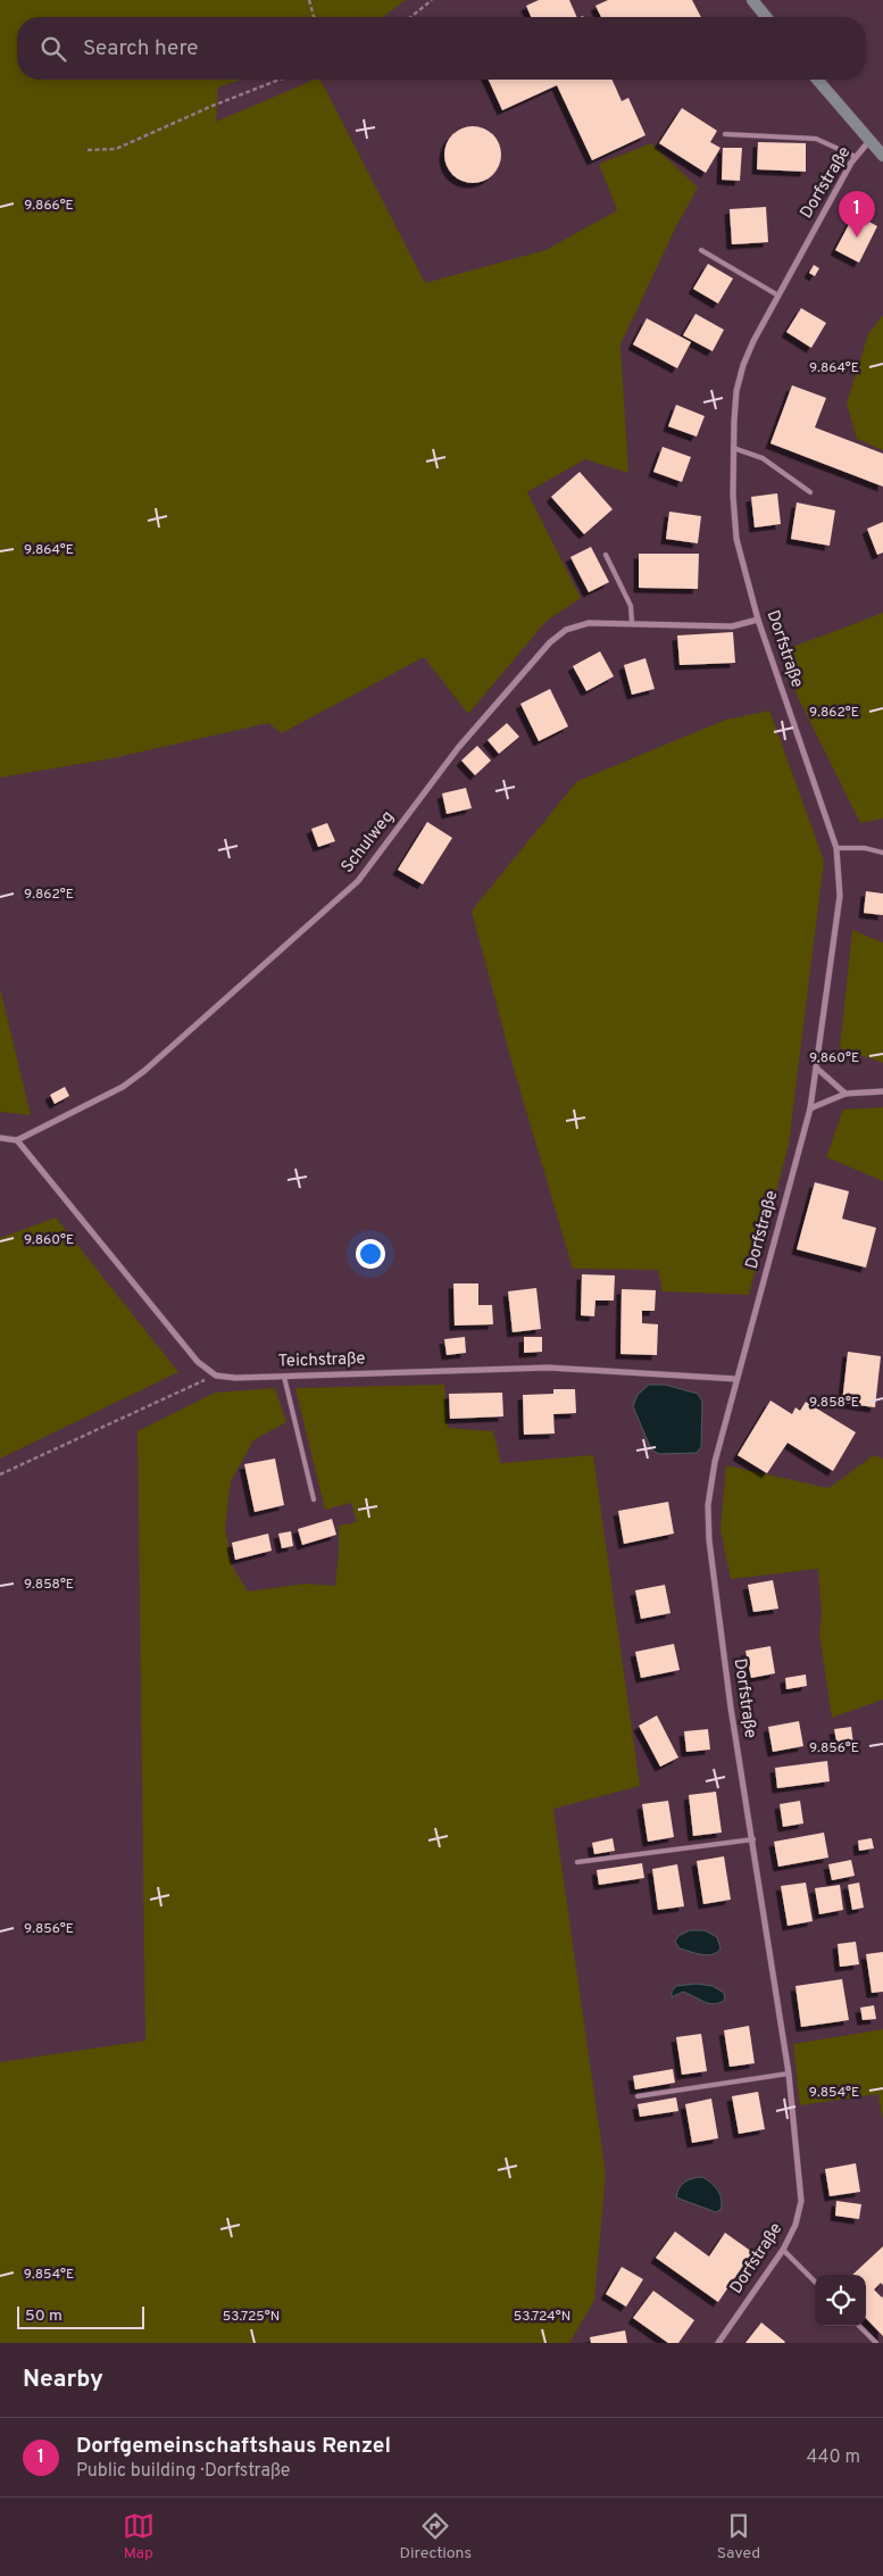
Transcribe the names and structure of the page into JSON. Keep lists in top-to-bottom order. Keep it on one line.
{"streets":{"street":["Dorfstraße","Schulweg","Teichstraße"]},"crossings":[["Dorfstraße","Schulweg"],["Dorfstraße","Teichstraße"]],"scale_bar":"50 m","page":{"search":"Search here","pins":"1","scale":"50 m","heading":"Nearby","list":[{"mark":"1","name":"Dorfgemeinschaftshaus Renzel","note":"Public building · Dorfstraße","value":"440 m"}],"nav":["Map","Directions","Saved"]},"coordinates":["9.866°E","9.864°E","9.862°E","9.860°E","9.858°E","9.856°E","9.854°E","53.725°N","53.724°N"]}
